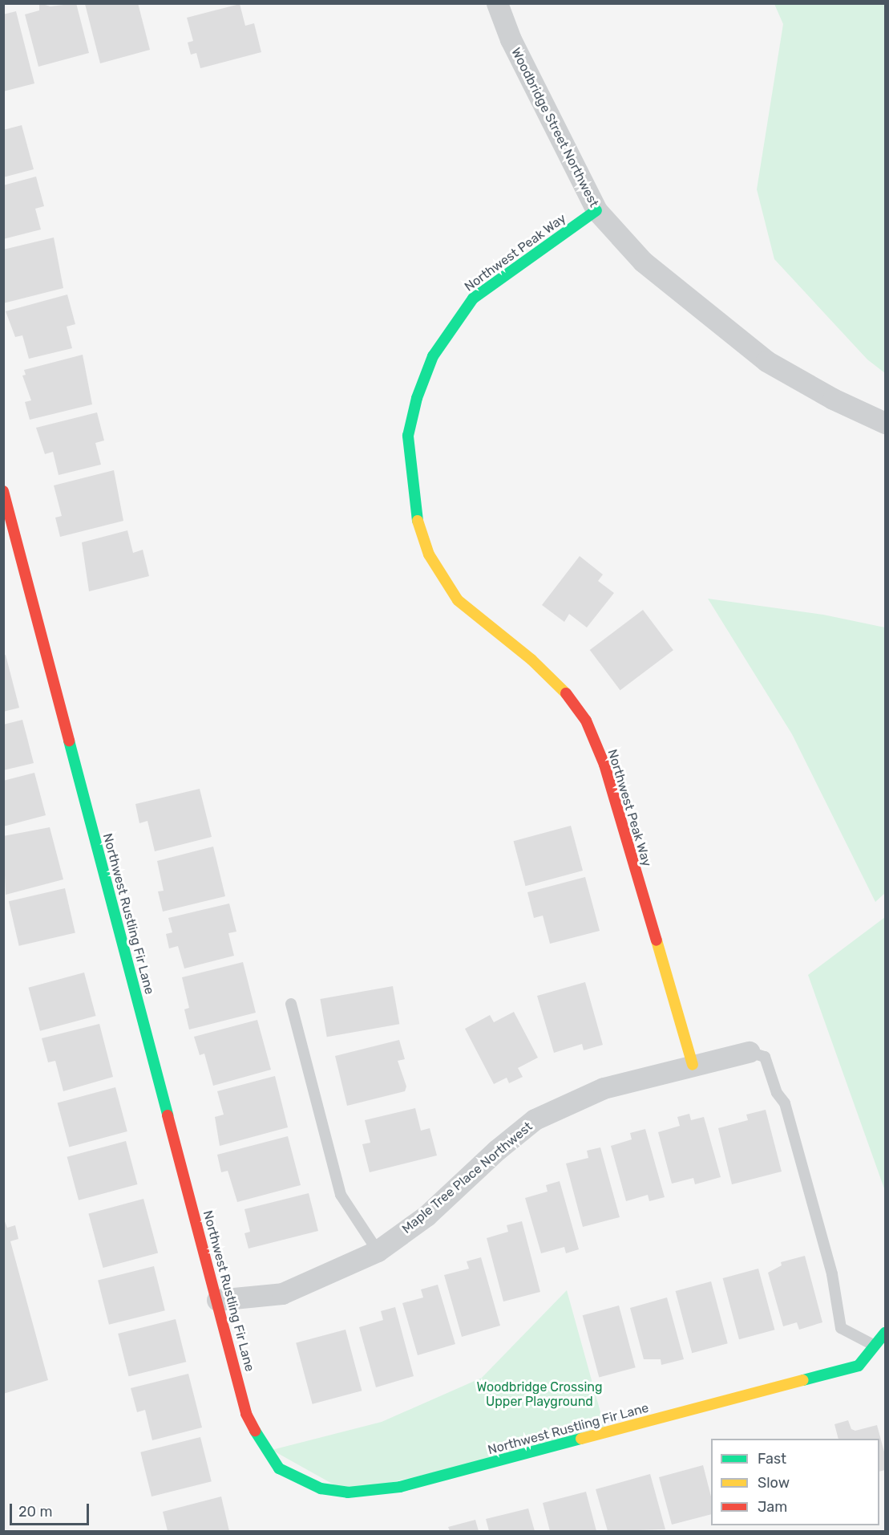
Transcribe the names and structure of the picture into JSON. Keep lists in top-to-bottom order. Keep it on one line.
{"streets":{"street":["Woodbridge Street Northwest","Northwest Peak Way","Northwest Rustling Fir Lane","Maple Tree Place Northwest"]},"crossings":[["Woodbridge Street Northwest","Northwest Peak Way"],["Northwest Peak Way","Maple Tree Place Northwest"],["Northwest Rustling Fir Lane","Maple Tree Place Northwest"]],"parks":["Woodbridge Crossing Upper Playground"],"legend":["Fast","Slow","Jam"],"scale_bar":"20 m"}
